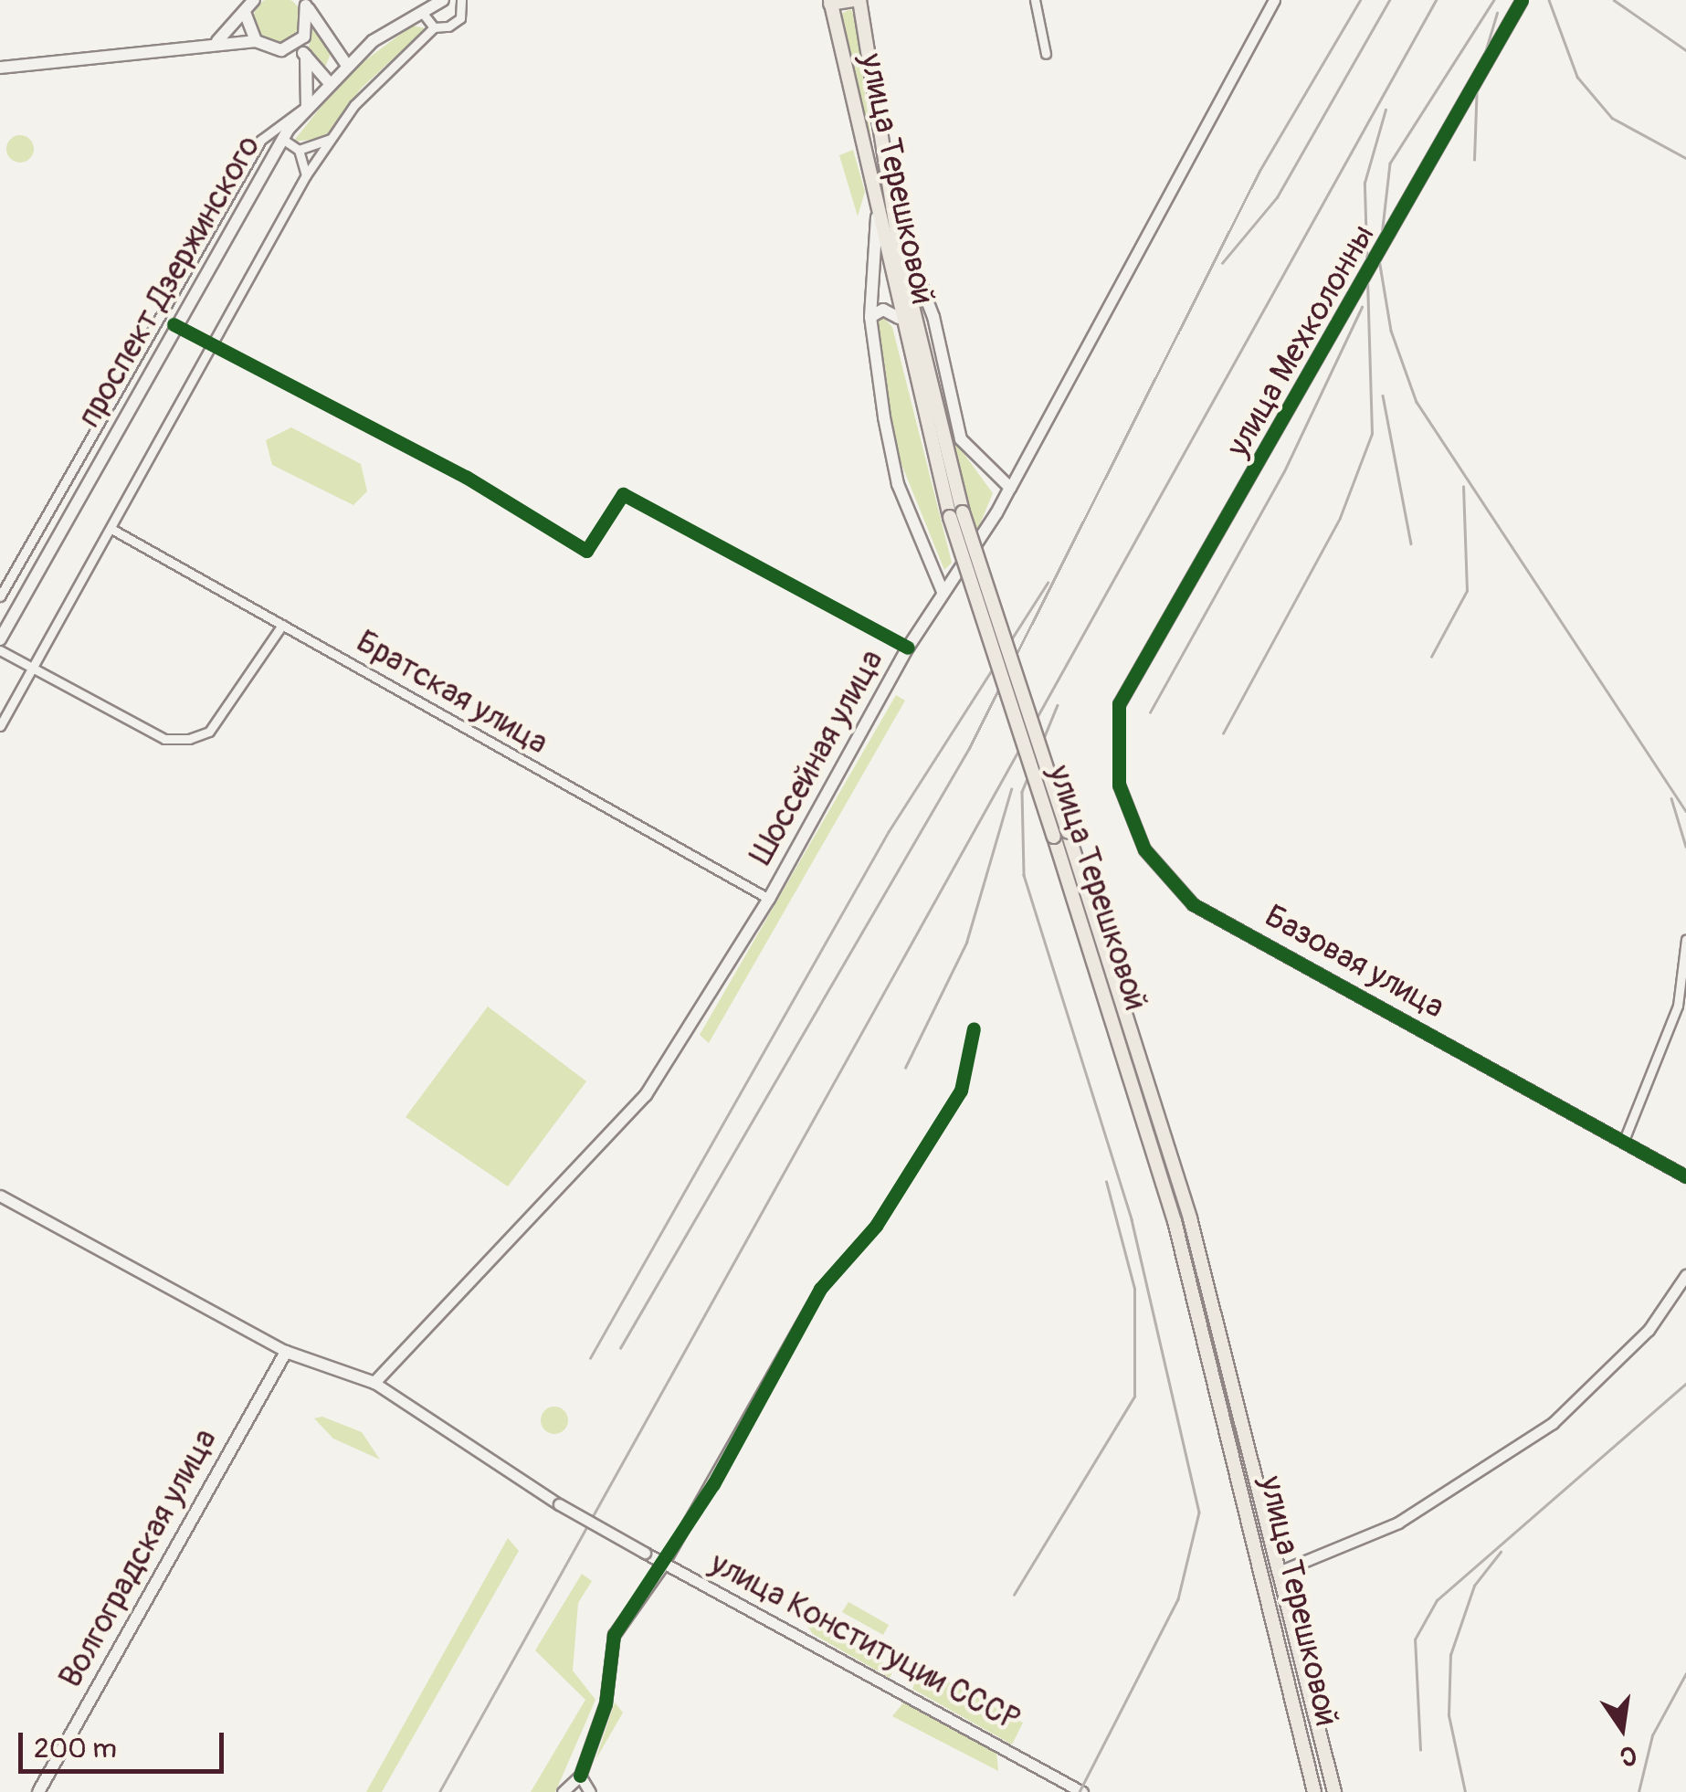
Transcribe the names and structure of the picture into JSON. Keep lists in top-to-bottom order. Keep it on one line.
{"streets":{"main road":["улица Терешковой","проспект Дзержинского","Шоссейная улица","Волгоградская улица","улица Конституции СССР"],"street":["улица Мехколонны","Братская улица","Базовая улица"]},"crossings":[["улица Мехколонны","Базовая улица"],["Братская улица","Шоссейная улица"],["Шоссейная улица","улица Конституции СССР"],["Волгоградская улица","улица Конституции СССР"]],"scale_bar":"200 m","north":"bottom"}
